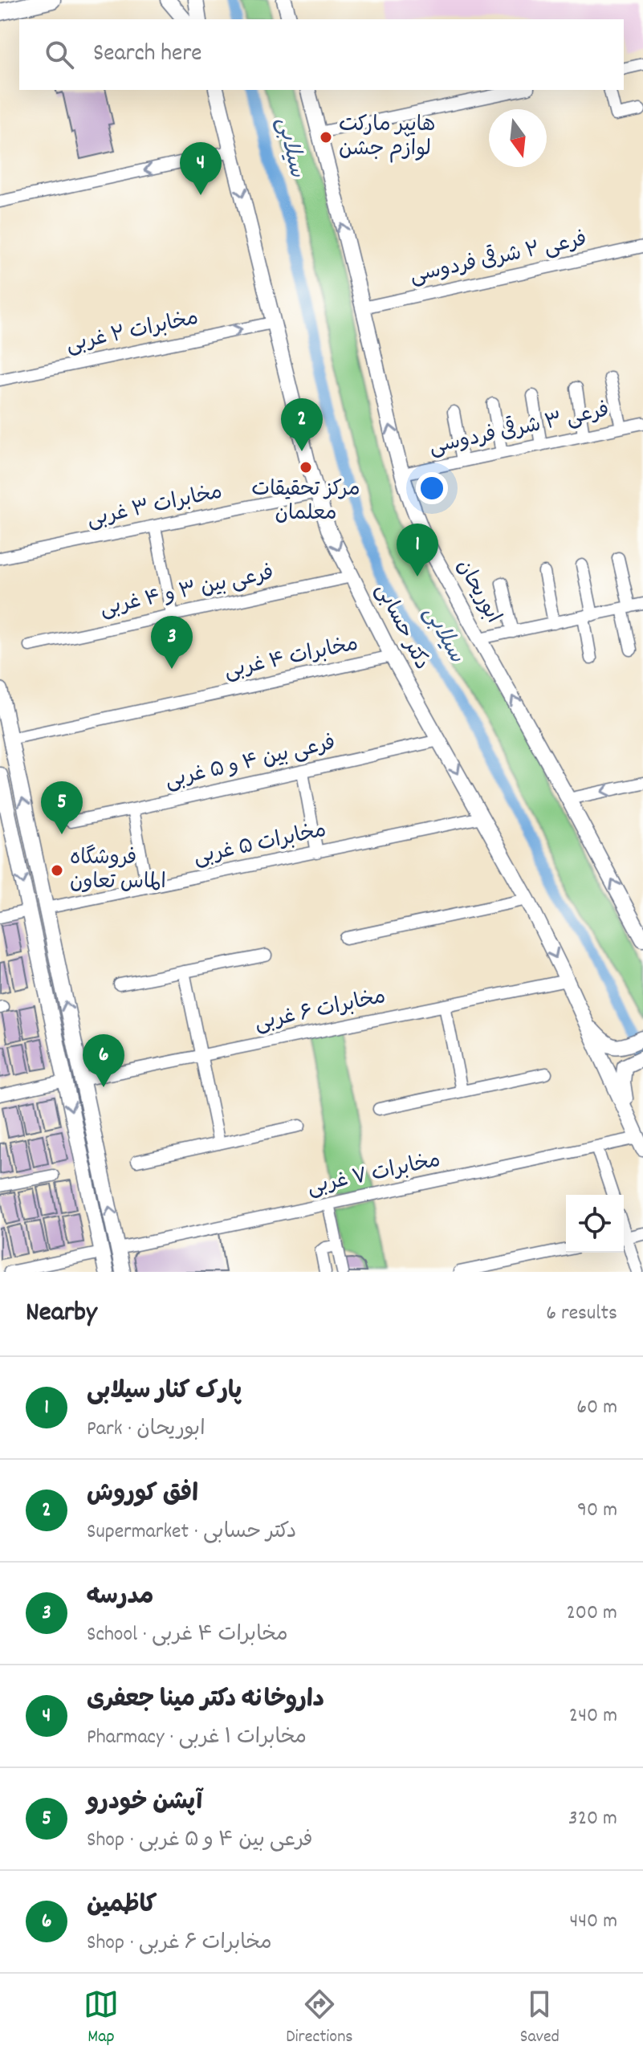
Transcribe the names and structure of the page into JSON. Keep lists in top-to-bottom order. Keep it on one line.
{"streets":{"main road":["ابوریحان","دکتر حسابی"],"street":["فرعی ۲ شرقی فردوسی","مخابرات ۲ غربی","فرعی ۳ شرقی فردوسی","مخابرات ۳ غربی","فرعی بین ۳ و ۴ غربی","مخابرات ۴ غربی","فرعی بین ۴ و ۵ غربی","مخابرات ۵ غربی","مخابرات ۶ غربی","مخابرات ۷ غربی"]},"crossings":[["فرعی ۲ شرقی فردوسی","ابوریحان"],["مخابرات ۲ غربی","دکتر حسابی"],["فرعی ۳ شرقی فردوسی","ابوریحان"],["مخابرات ۳ غربی","دکتر حسابی"],["فرعی بین ۳ و ۴ غربی","دکتر حسابی"],["دکتر حسابی","مخابرات ۴ غربی"],["دکتر حسابی","فرعی بین ۴ و ۵ غربی"],["دکتر حسابی","مخابرات ۵ غربی"],["دکتر حسابی","مخابرات ۶ غربی"],["دکتر حسابی","مخابرات ۷ غربی"]],"one_way":["مخابرات ۲ غربی","ابوریحان","دکتر حسابی"],"water":["سیلابی"],"places":["هایپر مارکت لوازم جشن","مرکز تحقیقات معلمان","فروشگاه الماس تعاون"],"north":"bottom","page":{"search":"Search here","pins":["4","2","1","3","5","6"],"heading":["Nearby","6 results"],"list":[{"mark":"1","name":"پارک کنار سیلابی","note":"Park · ابوریحان","value":"60 m"},{"mark":"2","name":"افق کوروش","note":"Supermarket · دکتر حسابی","value":"90 m"},{"mark":"3","name":"مدرسه","note":"School · مخابرات ۴ غربی","value":"200 m"},{"mark":"4","name":"داروخانه دکتر مینا جعفری","note":"Pharmacy · مخابرات ۱ غربی","value":"240 m"},{"mark":"5","name":"آپشن خودرو","note":"Shop · فرعی بین ۴ و ۵ غربی","value":"320 m"},{"mark":"6","name":"کاظمین","note":"Shop · مخابرات ۶ غربی","value":"440 m"}],"nav":["Map","Directions","Saved"]}}
